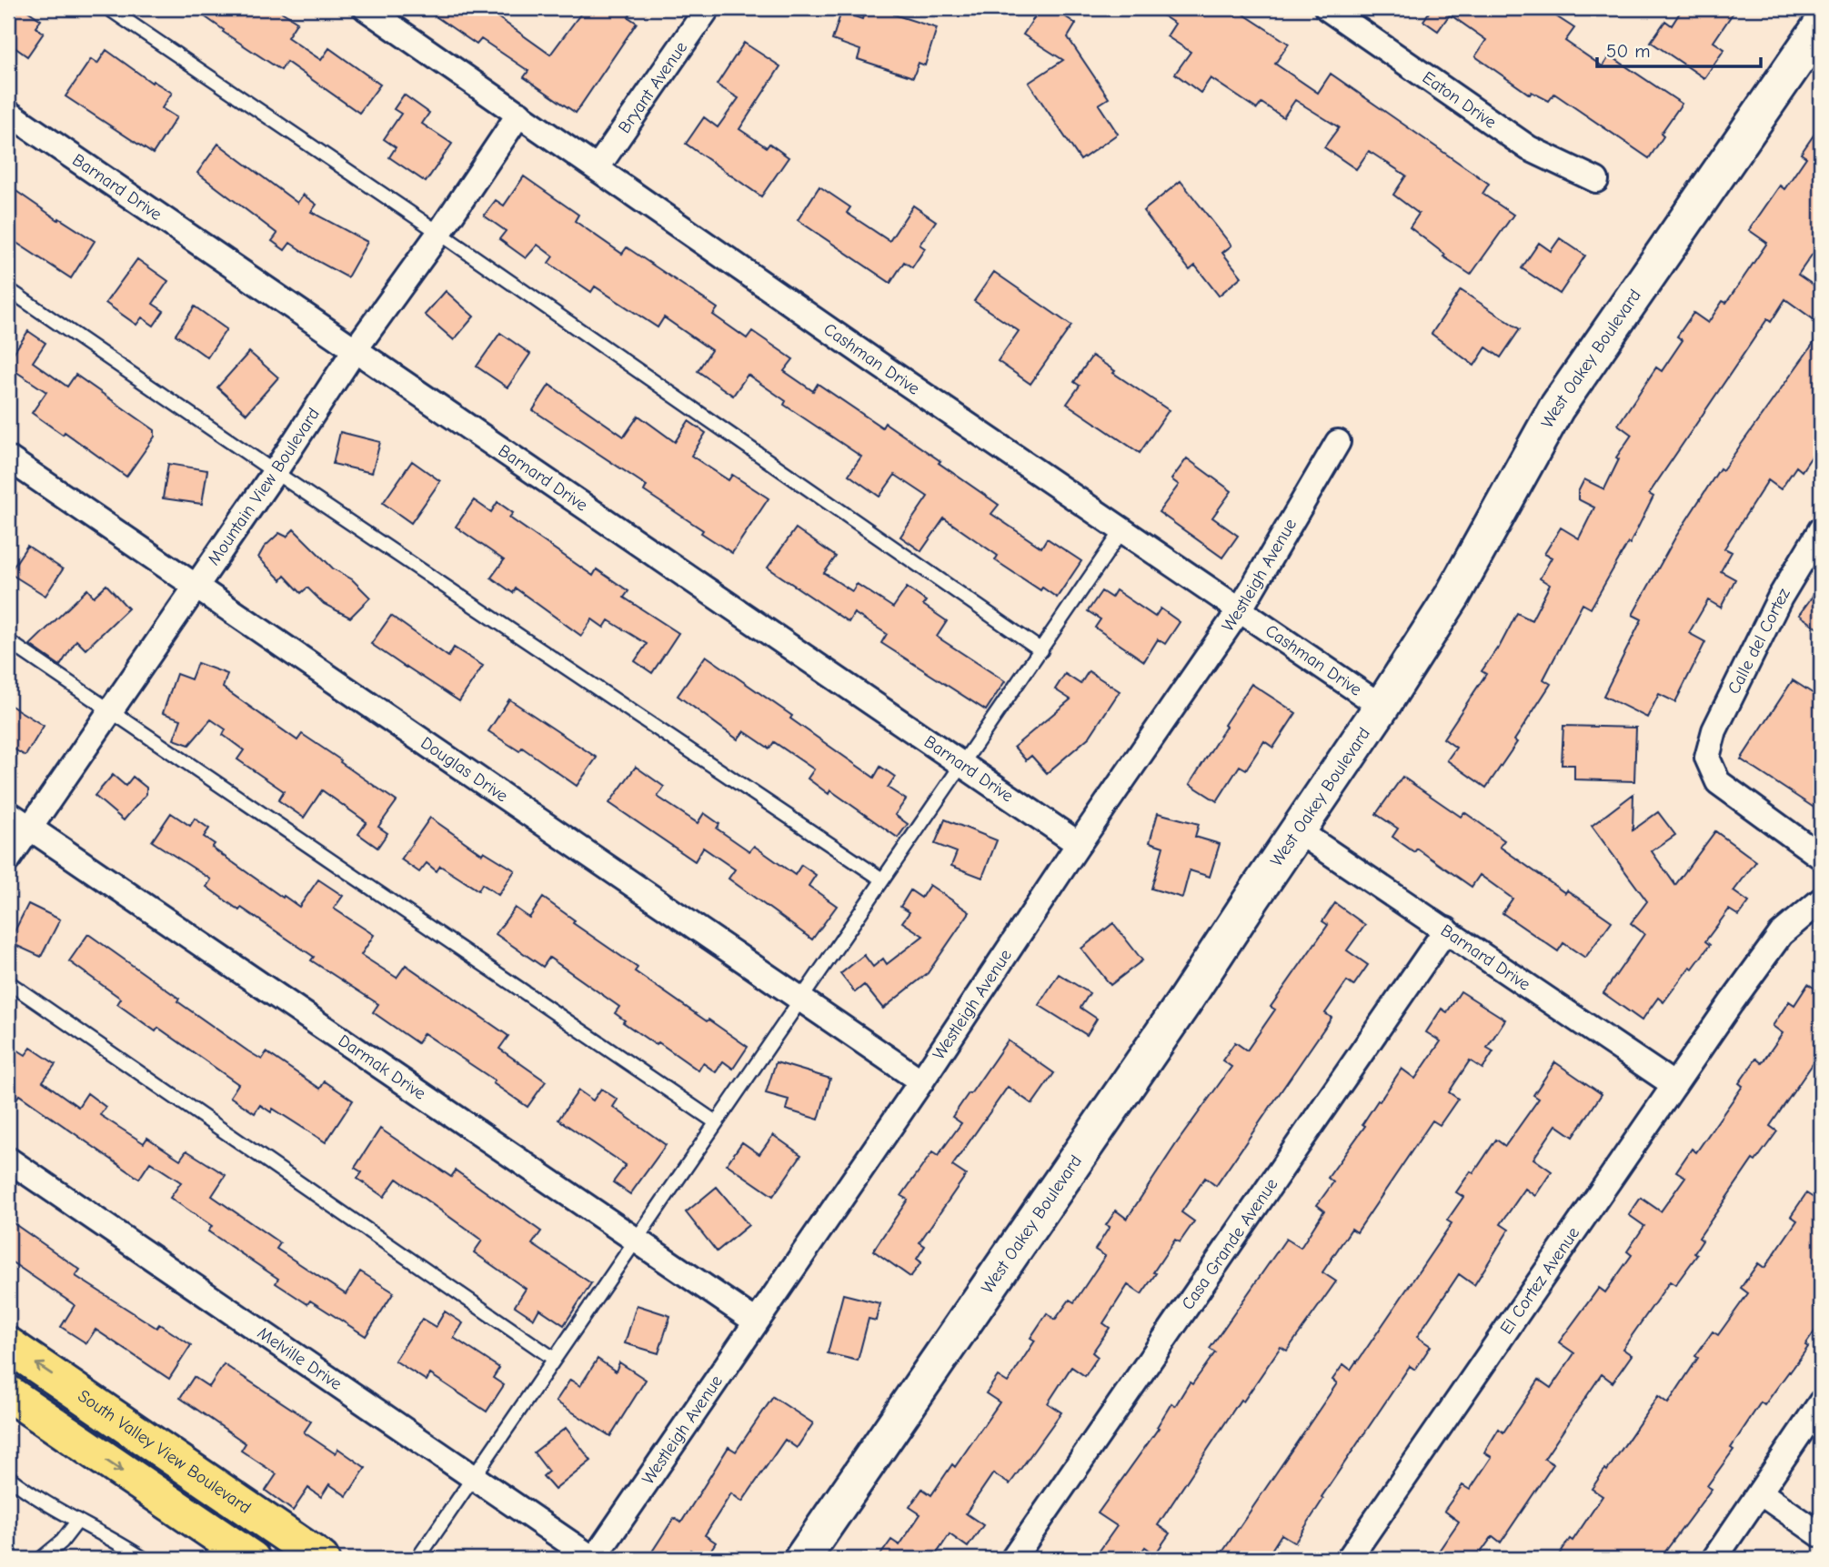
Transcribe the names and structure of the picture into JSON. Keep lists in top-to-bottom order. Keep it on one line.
{"streets":{"main road":["West Oakey Boulevard","South Valley View Boulevard"],"street":["Bryant Avenue","Eaton Drive","Barnard Drive","Cashman Drive","Mountain View Boulevard","Westleigh Avenue","Calle del Cortez","Douglas Drive","Darmak Drive","Casa Grande Avenue","El Cortez Avenue","Melville Drive"]},"crossings":[["Bryant Avenue","Cashman Drive"],["Barnard Drive","West Oakey Boulevard"],["Barnard Drive","Mountain View Boulevard"],["Barnard Drive","Westleigh Avenue"],["Barnard Drive","Casa Grande Avenue"],["Barnard Drive","El Cortez Avenue"],["Cashman Drive","West Oakey Boulevard"],["Cashman Drive","Mountain View Boulevard"],["Cashman Drive","Westleigh Avenue"],["Mountain View Boulevard","Douglas Drive"],["Mountain View Boulevard","Darmak Drive"],["Westleigh Avenue","Douglas Drive"],["Westleigh Avenue","Darmak Drive"],["Westleigh Avenue","Melville Drive"]],"scale_bar":"50 m"}
